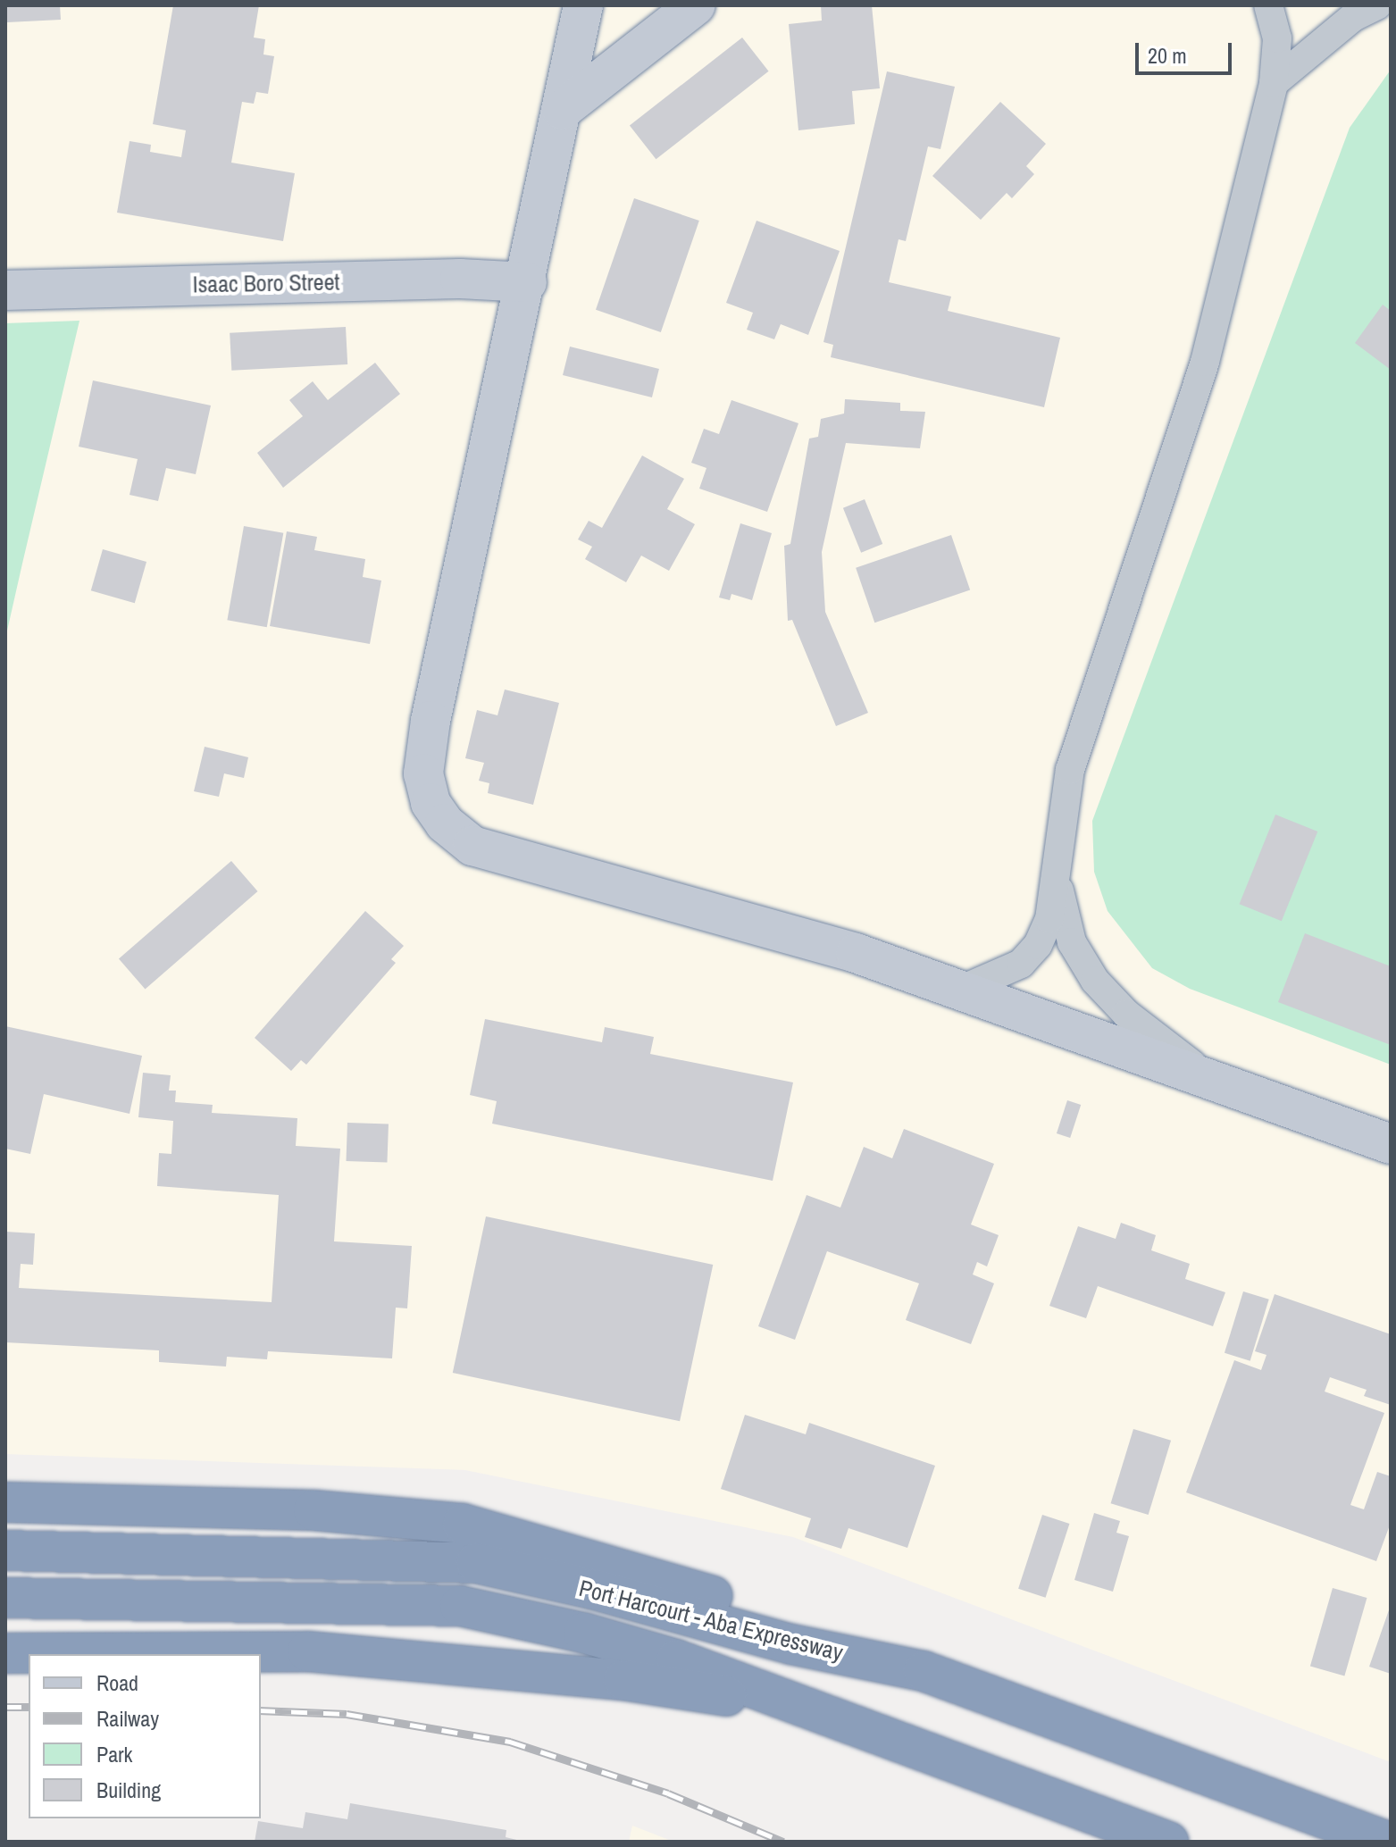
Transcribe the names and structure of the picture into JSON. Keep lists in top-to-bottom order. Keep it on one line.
{"streets":{"highway":["Port Harcourt - Aba Expressway"],"street":["Isaac Boro Street"]},"legend":["Road","Railway","Park","Building"],"scale_bar":"20 m"}
